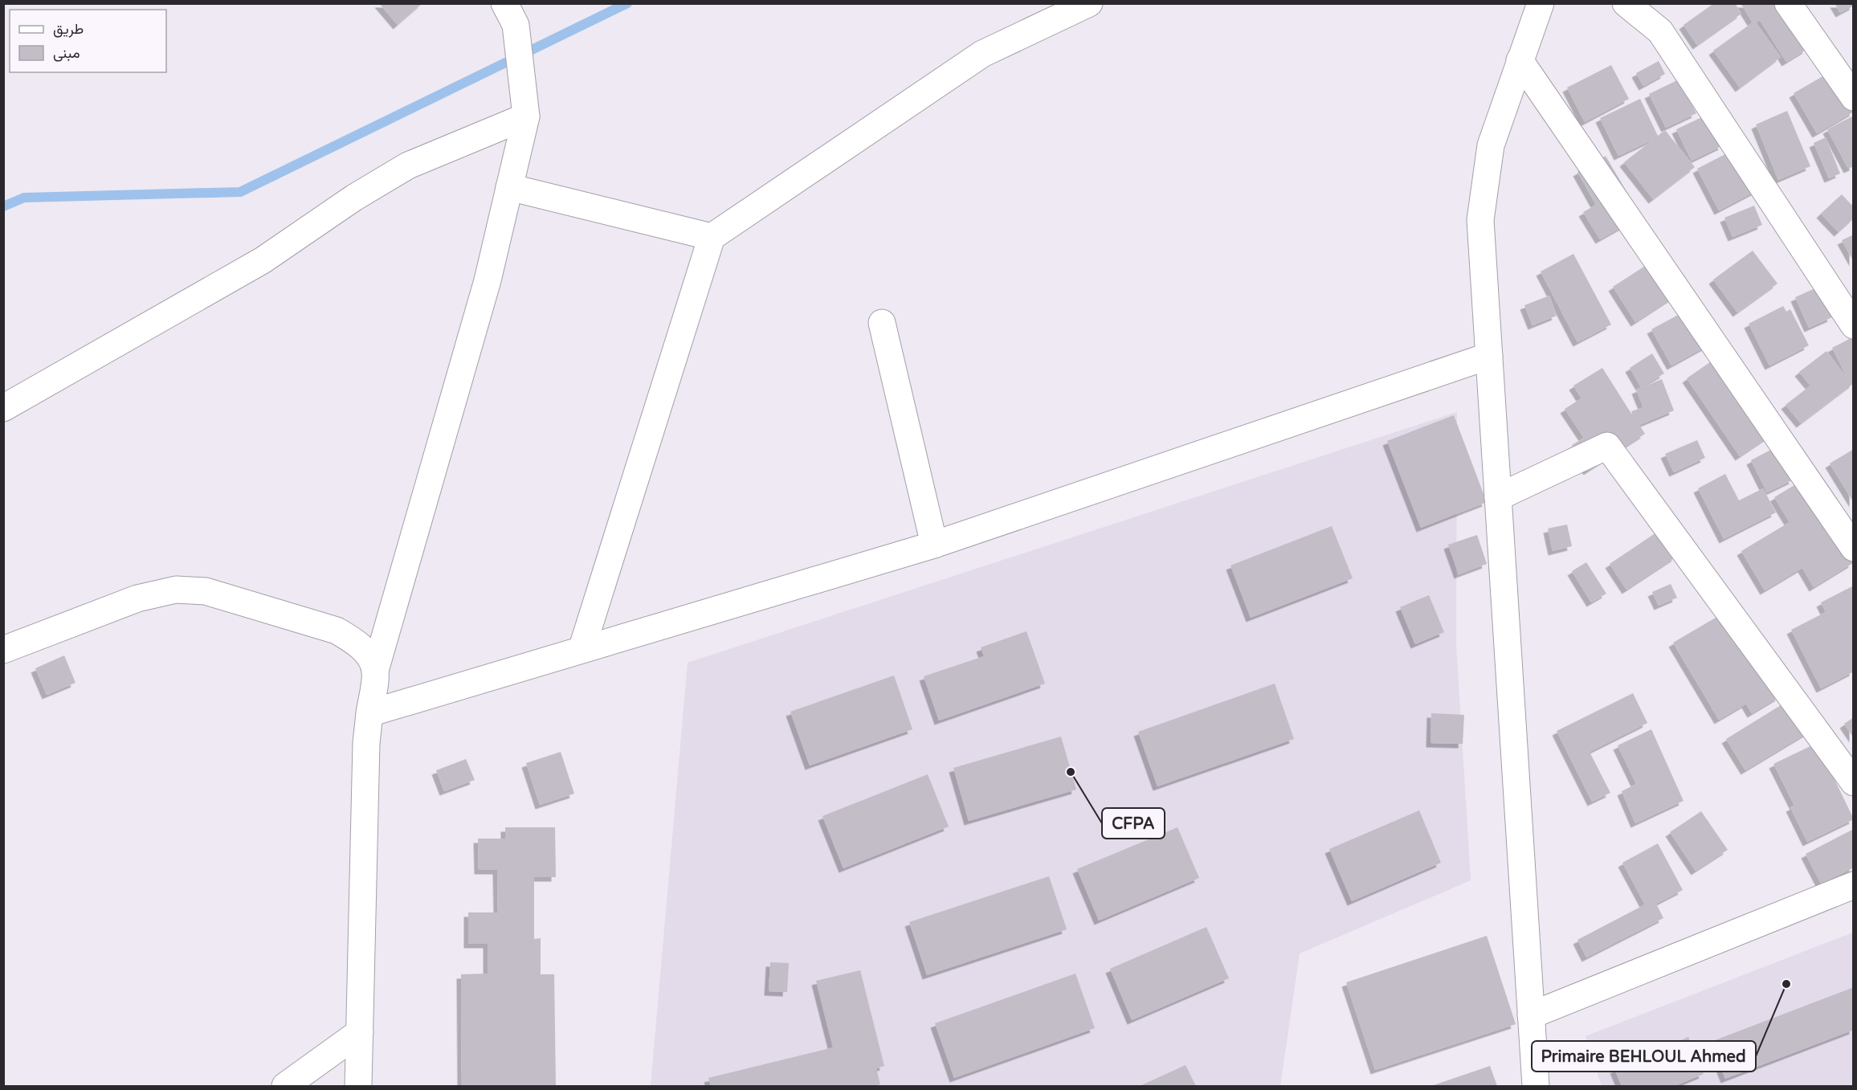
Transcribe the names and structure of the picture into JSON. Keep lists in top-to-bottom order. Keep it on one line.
{"places":["CFPA","Primaire BEHLOUL Ahmed"],"legend":["طريق","مبنى"]}
